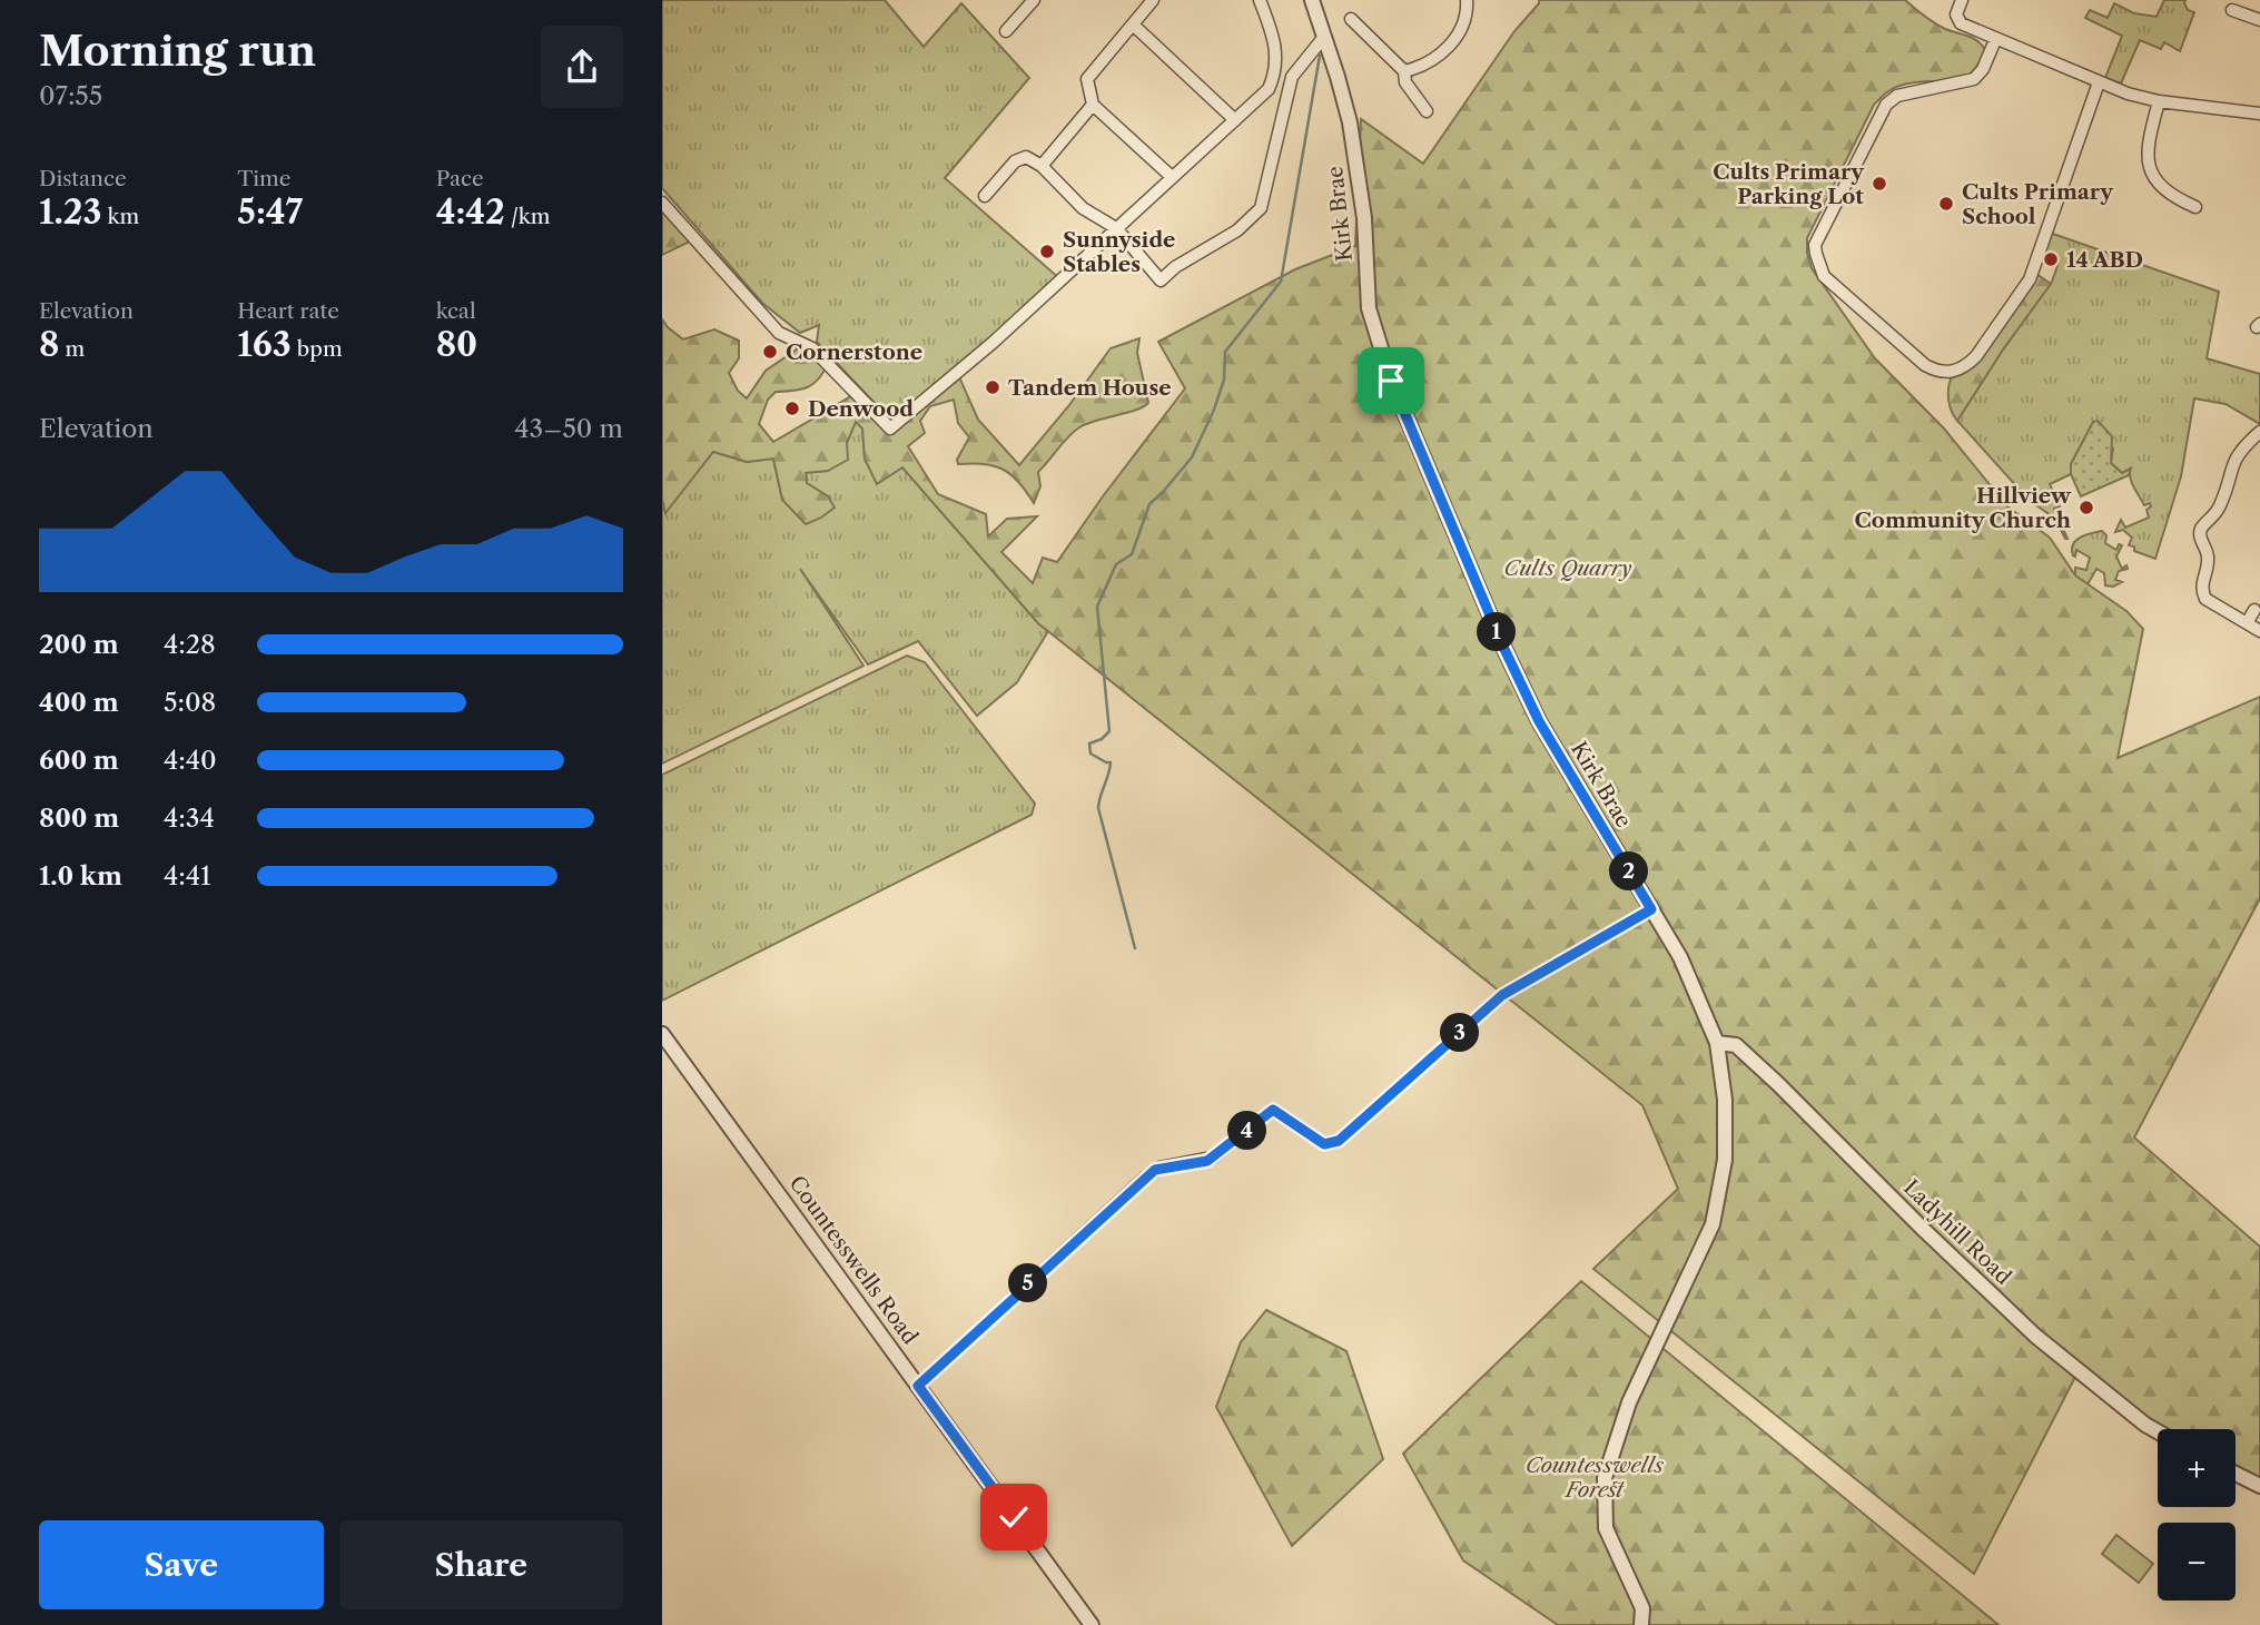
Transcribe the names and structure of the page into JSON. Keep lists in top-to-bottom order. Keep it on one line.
{"streets":{"street":["Kirk Brae","Ladyhill Road","Countesswells Road"]},"crossings":[["Kirk Brae","Ladyhill Road"]],"parks":["Cults Quarry","Countesswells Forest"],"places":["Cults Primary Parking Lot","Cults Primary School","Sunnyside Stables","14 ABD","Cornerstone","Tandem House","Denwood","Hillview Community Church"],"page":{"heading":["Morning run","07:55"],"stats":[["Distance","1.23 km"],["Time","5:47"],["Pace","4:42 /km"],["Elevation","8 m"],["Heart rate","163 bpm"],["kcal","80"]],"chart":["Elevation","43–50 m"],"pins":["1","2","3","4","5"],"list":[{"name":"200 m","note":"4:28"},{"name":"400 m","note":"5:08"},{"name":"600 m","note":"4:40"},{"name":"800 m","note":"4:34"},{"name":"1.0 km","note":"4:41"}],"map_buttons":["+","−"],"buttons":["Save","Share"]}}
